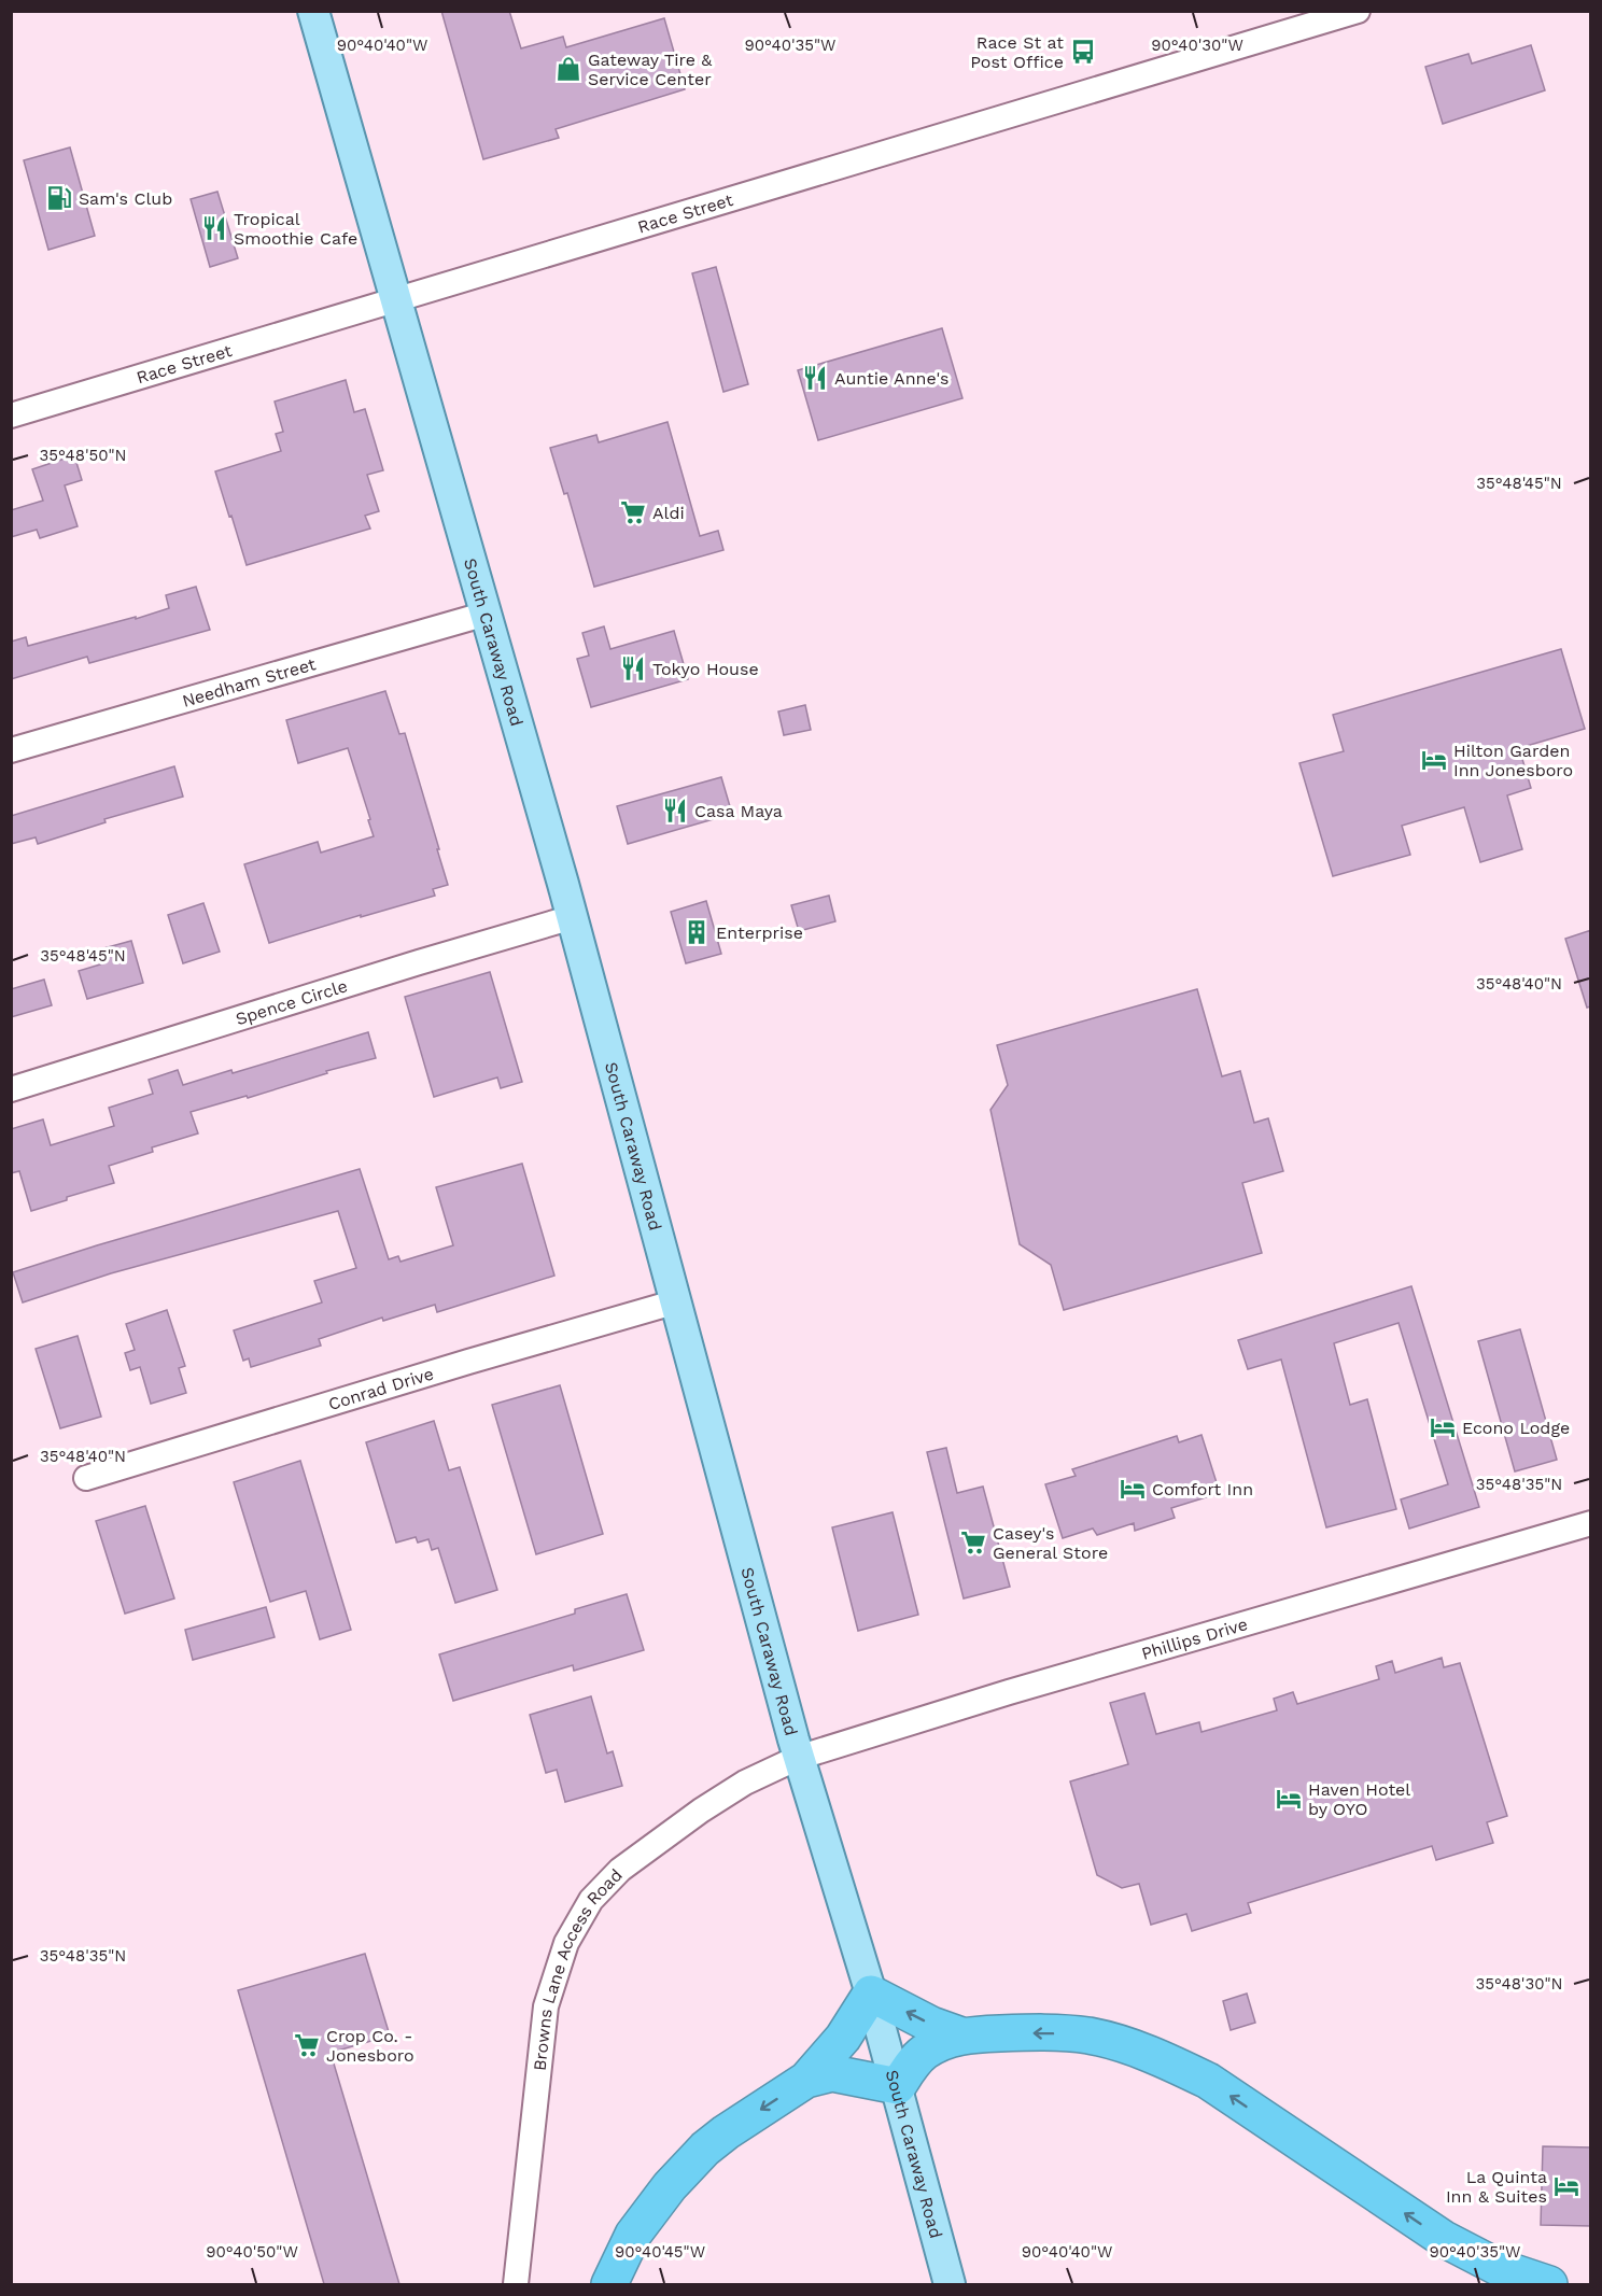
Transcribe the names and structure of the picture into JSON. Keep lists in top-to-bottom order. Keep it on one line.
{"streets":{"main road":["South Caraway Road"],"street":["Race Street","Needham Street","Spence Circle","Conrad Drive","Phillips Drive","Browns Lane Access Road"]},"crossings":[["Race Street","South Caraway Road"],["South Caraway Road","Needham Street"],["South Caraway Road","Spence Circle"],["South Caraway Road","Conrad Drive"],["South Caraway Road","Phillips Drive"],["South Caraway Road","Browns Lane Access Road"],["Phillips Drive","Browns Lane Access Road"]],"places":{"bus stop":["Race St at Post Office"],"shop":["Gateway Tire & Service Center"],"fuel station":["Sam's Club"],"restaurant":["Tropical Smoothie Cafe","Auntie Anne's","Tokyo House","Casa Maya"],"supermarket":["Aldi","Casey's General Store","Crop Co. - Jonesboro"],"hotel":["Hilton Garden Inn Jonesboro","Econo Lodge","Comfort Inn","Haven Hotel by OYO","La Quinta Inn & Suites"],"building":["Enterprise"]},"coordinates":["90°40'40\"W","90°40'35\"W","90°40'30\"W","35°48'50\"N","35°48'45\"N","35°48'40\"N","35°48'35\"N","35°48'30\"N","90°40'50\"W","90°40'45\"W"]}
